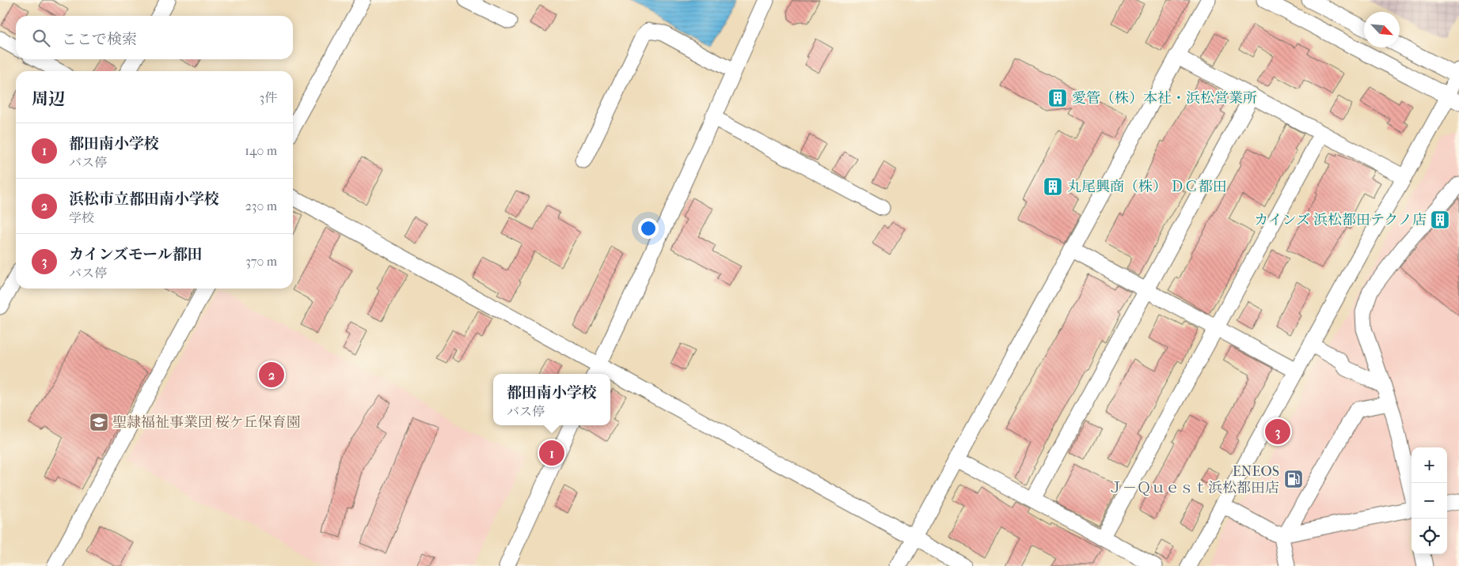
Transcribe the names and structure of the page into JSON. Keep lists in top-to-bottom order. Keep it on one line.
{"places":{"building":["愛管（株）本社・浜松営業所","丸尾興商（株） ＤＣ都田","カインズ 浜松都田テクノ店"],"school or university":["聖隷福祉事業団 桜ケ丘保育園"],"fuel station":["ENEOS Ｊ－Ｑｕｅｓｔ浜松都田店"]},"north":"bottom right","page":{"search":"ここで検索","heading":["周辺","3件"],"list":[{"mark":"1","name":"都田南小学校","note":"バス停","value":"140 m"},{"mark":"2","name":"浜松市立都田南小学校","note":"学校","value":"230 m"},{"mark":"3","name":"カインズモール都田","note":"バス停","value":"370 m"}],"pins":["2","3","1"],"popup":["都田南小学校","バス停"],"map_buttons":["+","−"]}}
